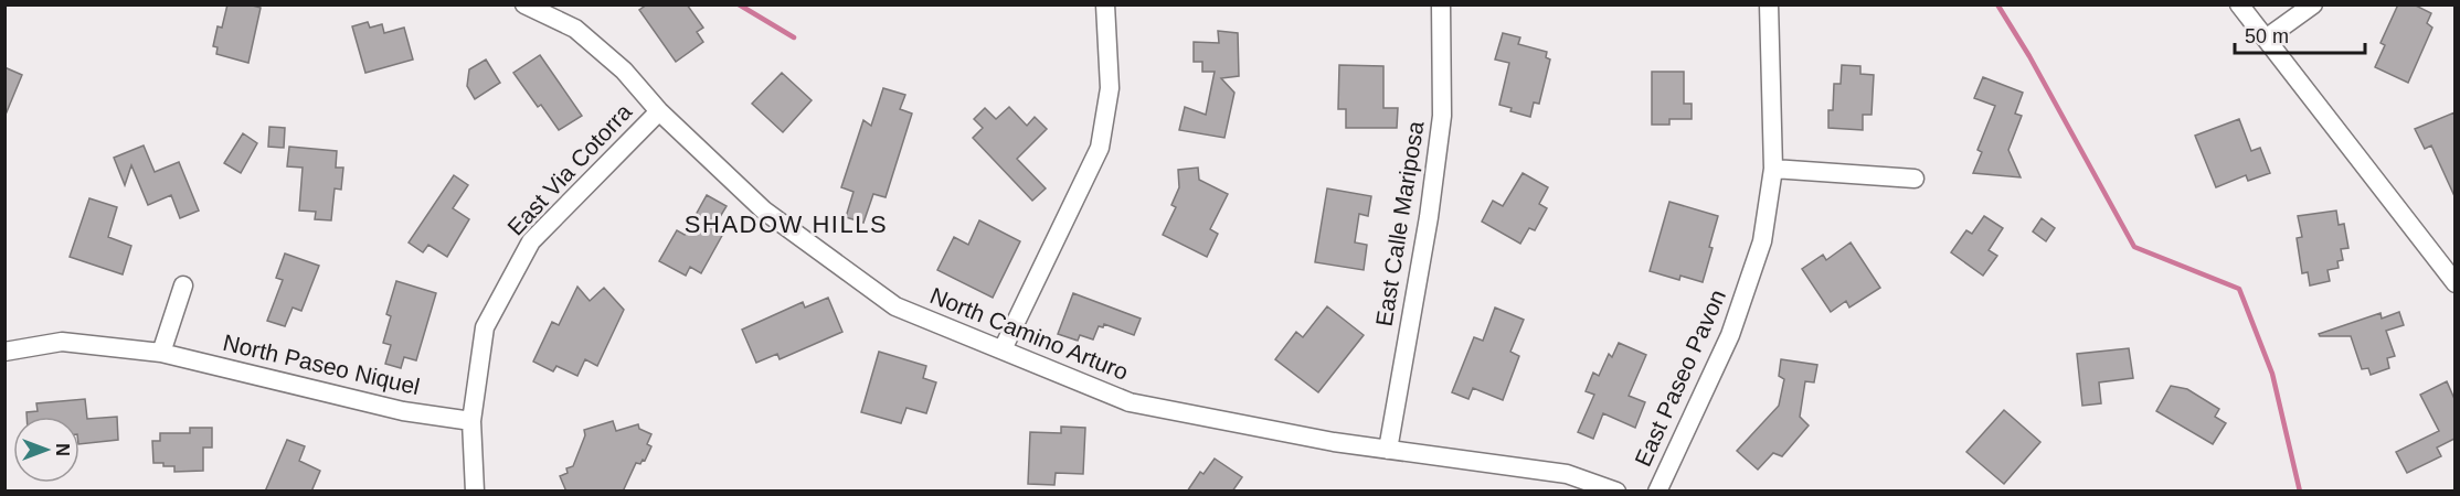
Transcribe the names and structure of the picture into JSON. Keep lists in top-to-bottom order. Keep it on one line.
{"streets":{"street":["East Via Cotorra","East Calle Mariposa","North Camino Arturo","North Paseo Niquel","East Paseo Pavon"]},"crossings":[["East Via Cotorra","North Camino Arturo"],["East Via Cotorra","North Paseo Niquel"],["East Calle Mariposa","North Camino Arturo"]],"districts":["SHADOW HILLS"],"scale_bar":"50 m","north":"right"}
